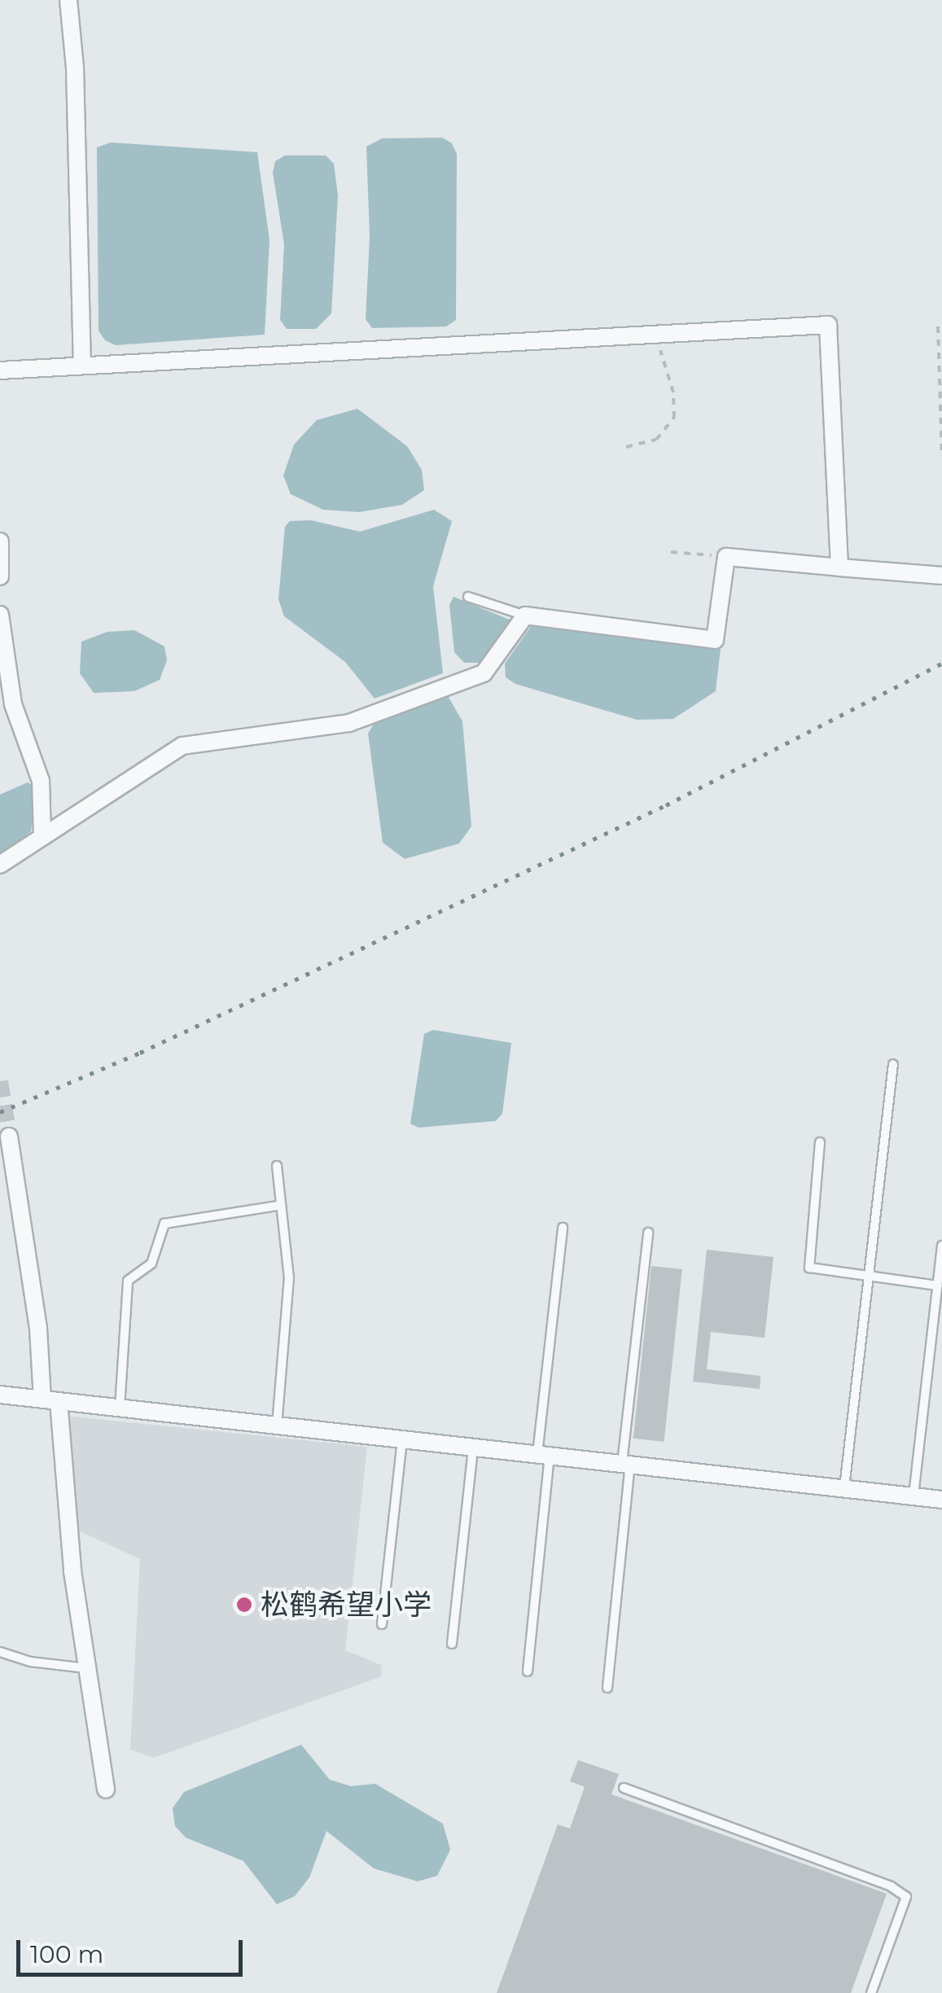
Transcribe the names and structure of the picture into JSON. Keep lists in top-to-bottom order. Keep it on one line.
{"places":["松鹤希望小学"],"scale_bar":"100 m"}
